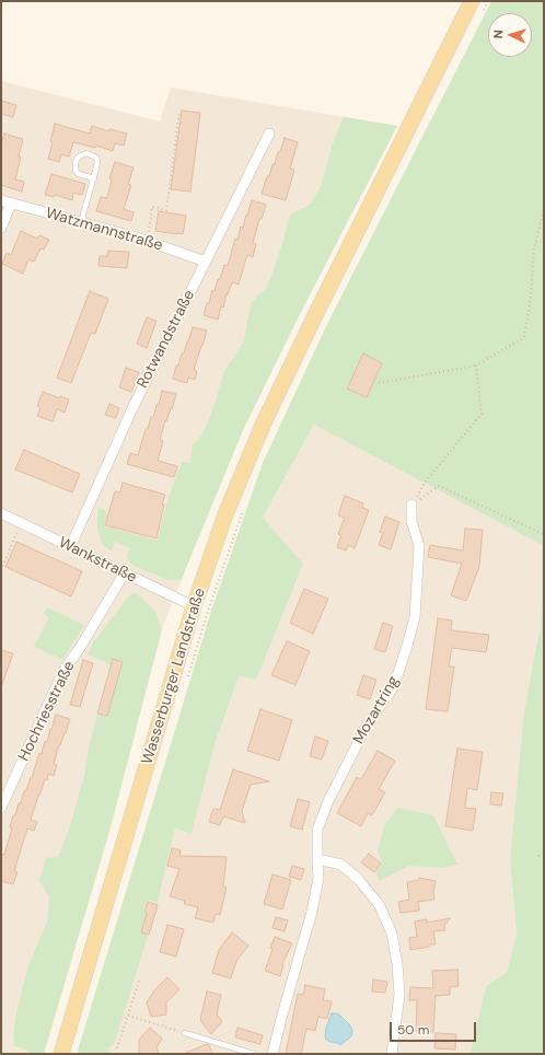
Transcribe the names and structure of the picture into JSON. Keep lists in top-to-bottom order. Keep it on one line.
{"streets":{"main road":["Wasserburger Landstraße"],"street":["Watzmannstraße","Rotwandstraße","Wankstraße","Mozartring","Hochriesstraße"]},"crossings":[["Watzmannstraße","Rotwandstraße"],["Rotwandstraße","Wankstraße"],["Wankstraße","Wasserburger Landstraße"],["Wankstraße","Hochriesstraße"]],"scale_bar":"50 m","north":"left"}
